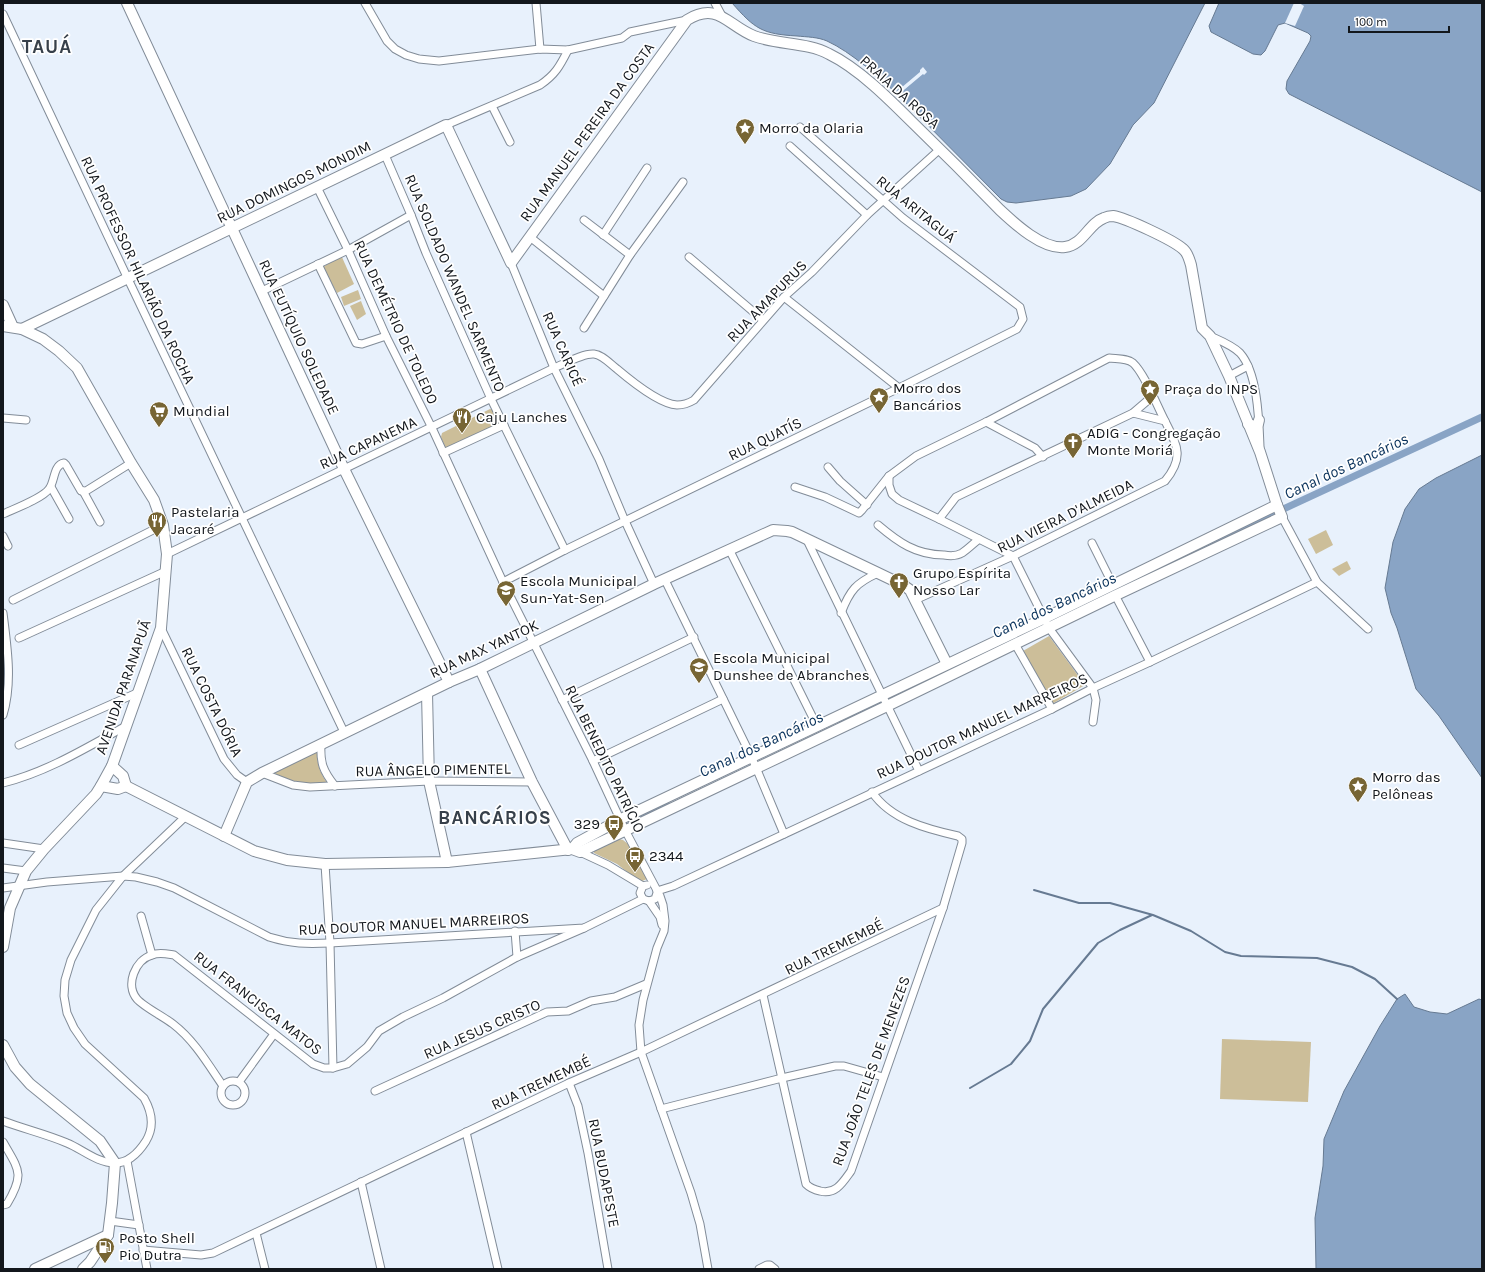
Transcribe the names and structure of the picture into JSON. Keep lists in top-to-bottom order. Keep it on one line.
{"streets":{"street":["PRAIA DA ROSA","RUA MANUEL PEREIRA DA COSTA","RUA DOMINGOS MONDIM","RUA ARITAGUÁ","RUA PROFESSOR HILARIÃO DA ROCHA","RUA SOLDADO WANDEL SARMENTO","RUA AMAPURUS","RUA DEMÉTRIO DE TOLEDO","RUA EUTÍQUIO SOLEDADE","RUA CARICÉ","RUA QUATÍS","RUA CAPANEMA","RUA VIEIRA D'ALMEIDA","RUA MAX YANTOK","AVENIDA PARANAPUÃ","RUA COSTA DÓRIA","RUA DOUTOR MANUEL MARREIROS","RUA BENEDITO PATRÍCIO","RUA ÂNGELO PIMENTEL","RUA TREMEMBÉ","RUA FRANCISCA MATOS","RUA JESUS CRISTO","RUA JOÃO TELES DE MENEZES","RUA BUDAPESTE"]},"crossings":[["PRAIA DA ROSA","RUA MANUEL PEREIRA DA COSTA"],["PRAIA DA ROSA","RUA AMAPURUS"],["RUA MANUEL PEREIRA DA COSTA","RUA CARICÉ"],["RUA DOMINGOS MONDIM","RUA PROFESSOR HILARIÃO DA ROCHA"],["RUA DOMINGOS MONDIM","RUA SOLDADO WANDEL SARMENTO"],["RUA DOMINGOS MONDIM","RUA DEMÉTRIO DE TOLEDO"],["RUA DOMINGOS MONDIM","RUA EUTÍQUIO SOLEDADE"],["RUA DOMINGOS MONDIM","RUA CARICÉ"],["RUA DOMINGOS MONDIM","AVENIDA PARANAPUÃ"],["RUA ARITAGUÁ","RUA AMAPURUS"],["RUA ARITAGUÁ","RUA QUATÍS"],["RUA PROFESSOR HILARIÃO DA ROCHA","RUA CAPANEMA"],["RUA PROFESSOR HILARIÃO DA ROCHA","RUA MAX YANTOK"],["RUA SOLDADO WANDEL SARMENTO","RUA QUATÍS"],["RUA SOLDADO WANDEL SARMENTO","RUA CAPANEMA"],["RUA AMAPURUS","RUA CAPANEMA"],["RUA DEMÉTRIO DE TOLEDO","RUA QUATÍS"],["RUA DEMÉTRIO DE TOLEDO","RUA CAPANEMA"],["RUA DEMÉTRIO DE TOLEDO","RUA MAX YANTOK"],["RUA DEMÉTRIO DE TOLEDO","RUA BENEDITO PATRÍCIO"],["RUA EUTÍQUIO SOLEDADE","RUA CAPANEMA"],["RUA EUTÍQUIO SOLEDADE","RUA MAX YANTOK"],["RUA CARICÉ","RUA QUATÍS"],["RUA CARICÉ","RUA CAPANEMA"],["RUA CARICÉ","RUA MAX YANTOK"],["RUA CAPANEMA","AVENIDA PARANAPUÃ"],["RUA VIEIRA D'ALMEIDA","RUA MAX YANTOK"],["RUA MAX YANTOK","RUA COSTA DÓRIA"],["RUA MAX YANTOK","RUA BENEDITO PATRÍCIO"],["RUA MAX YANTOK","RUA ÂNGELO PIMENTEL"],["AVENIDA PARANAPUÃ","RUA COSTA DÓRIA"],["AVENIDA PARANAPUÃ","RUA DOUTOR MANUEL MARREIROS"],["RUA DOUTOR MANUEL MARREIROS","RUA BENEDITO PATRÍCIO"],["RUA DOUTOR MANUEL MARREIROS","RUA FRANCISCA MATOS"],["RUA DOUTOR MANUEL MARREIROS","RUA JOÃO TELES DE MENEZES"],["RUA TREMEMBÉ","RUA JOÃO TELES DE MENEZES"],["RUA TREMEMBÉ","RUA BUDAPESTE"]],"districts":["TAUÁ","BANCÁRIOS"],"water":["Canal dos Bancários"],"places":{"place":["Morro da Olaria","Praça do INPS","Morro dos Bancários","Morro das Pelôneas"],"supermarket":["Mundial"],"restaurant":["Caju Lanches","Pastelaria Jacaré"],"church":["ADIG - Congregação Monte Moriá","Grupo Espírita Nosso Lar"],"school or university":["Escola Municipal Sun-Yat-Sen","Escola Municipal Dunshee de Abranches"],"bus stop":["329","2344"],"fuel station":["Posto Shell Pio Dutra"]},"scale_bar":"100 m"}
